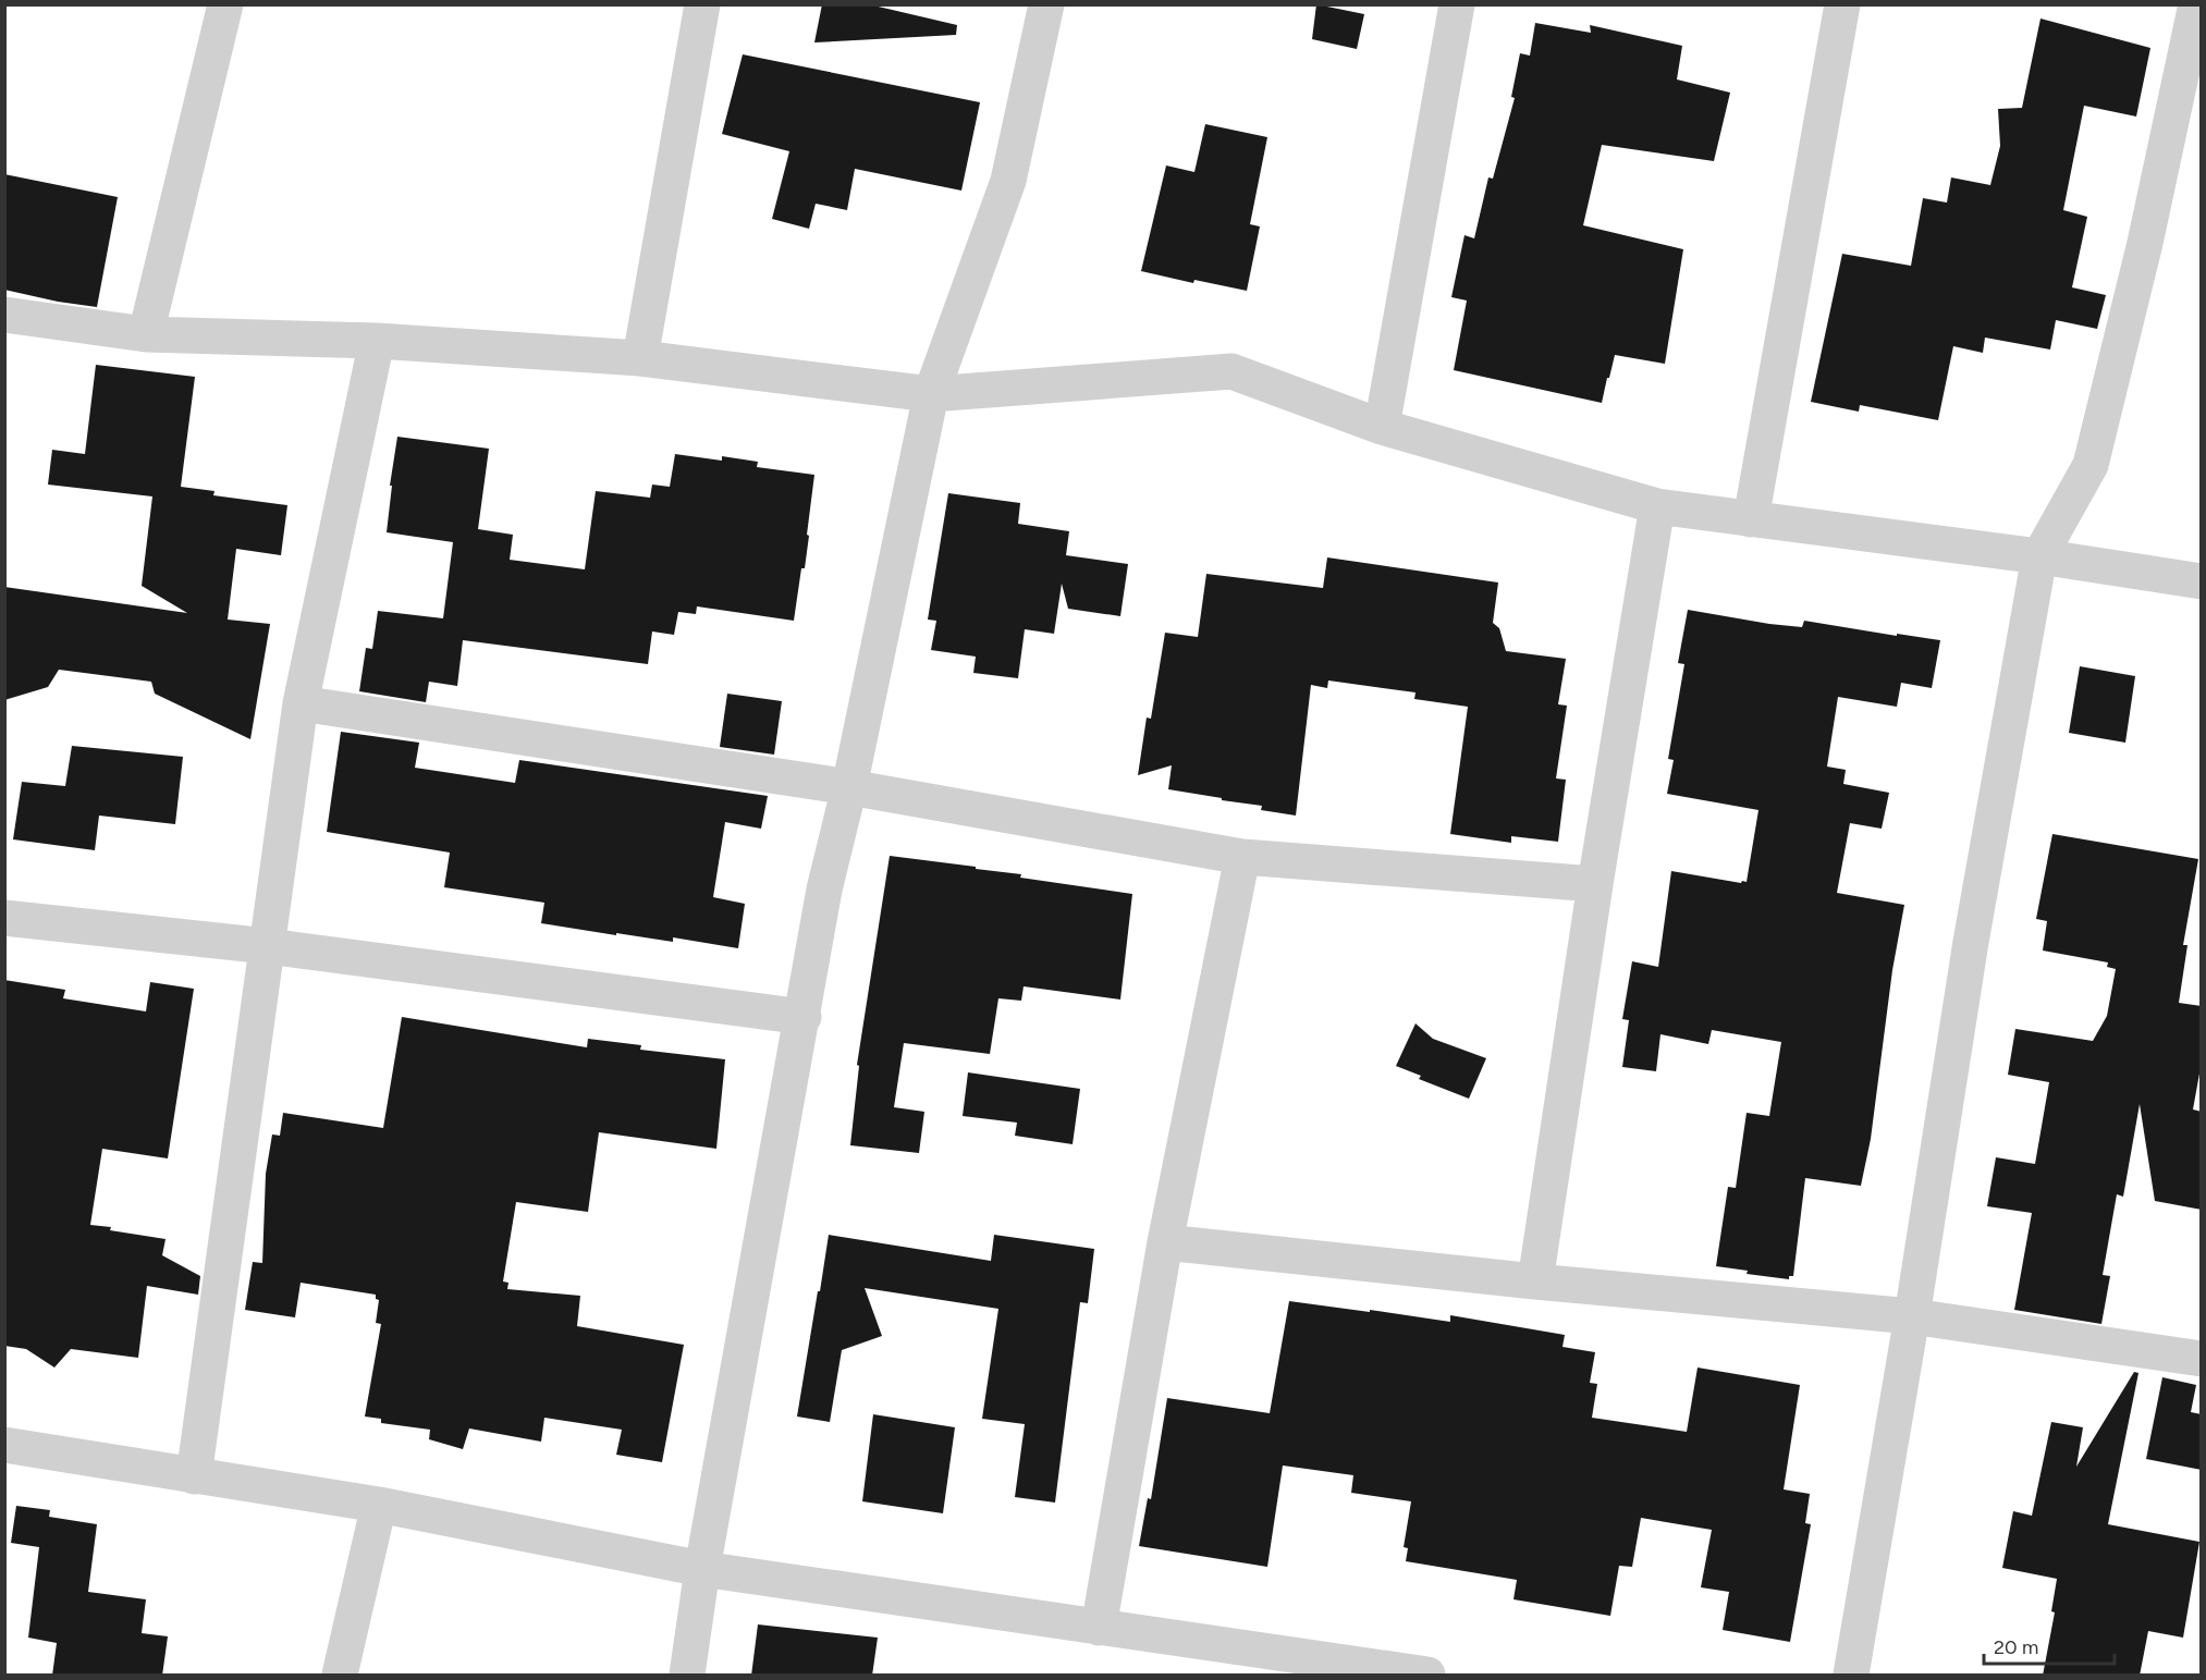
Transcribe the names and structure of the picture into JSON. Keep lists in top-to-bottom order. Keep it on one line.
{"scale_bar":"20 m"}
